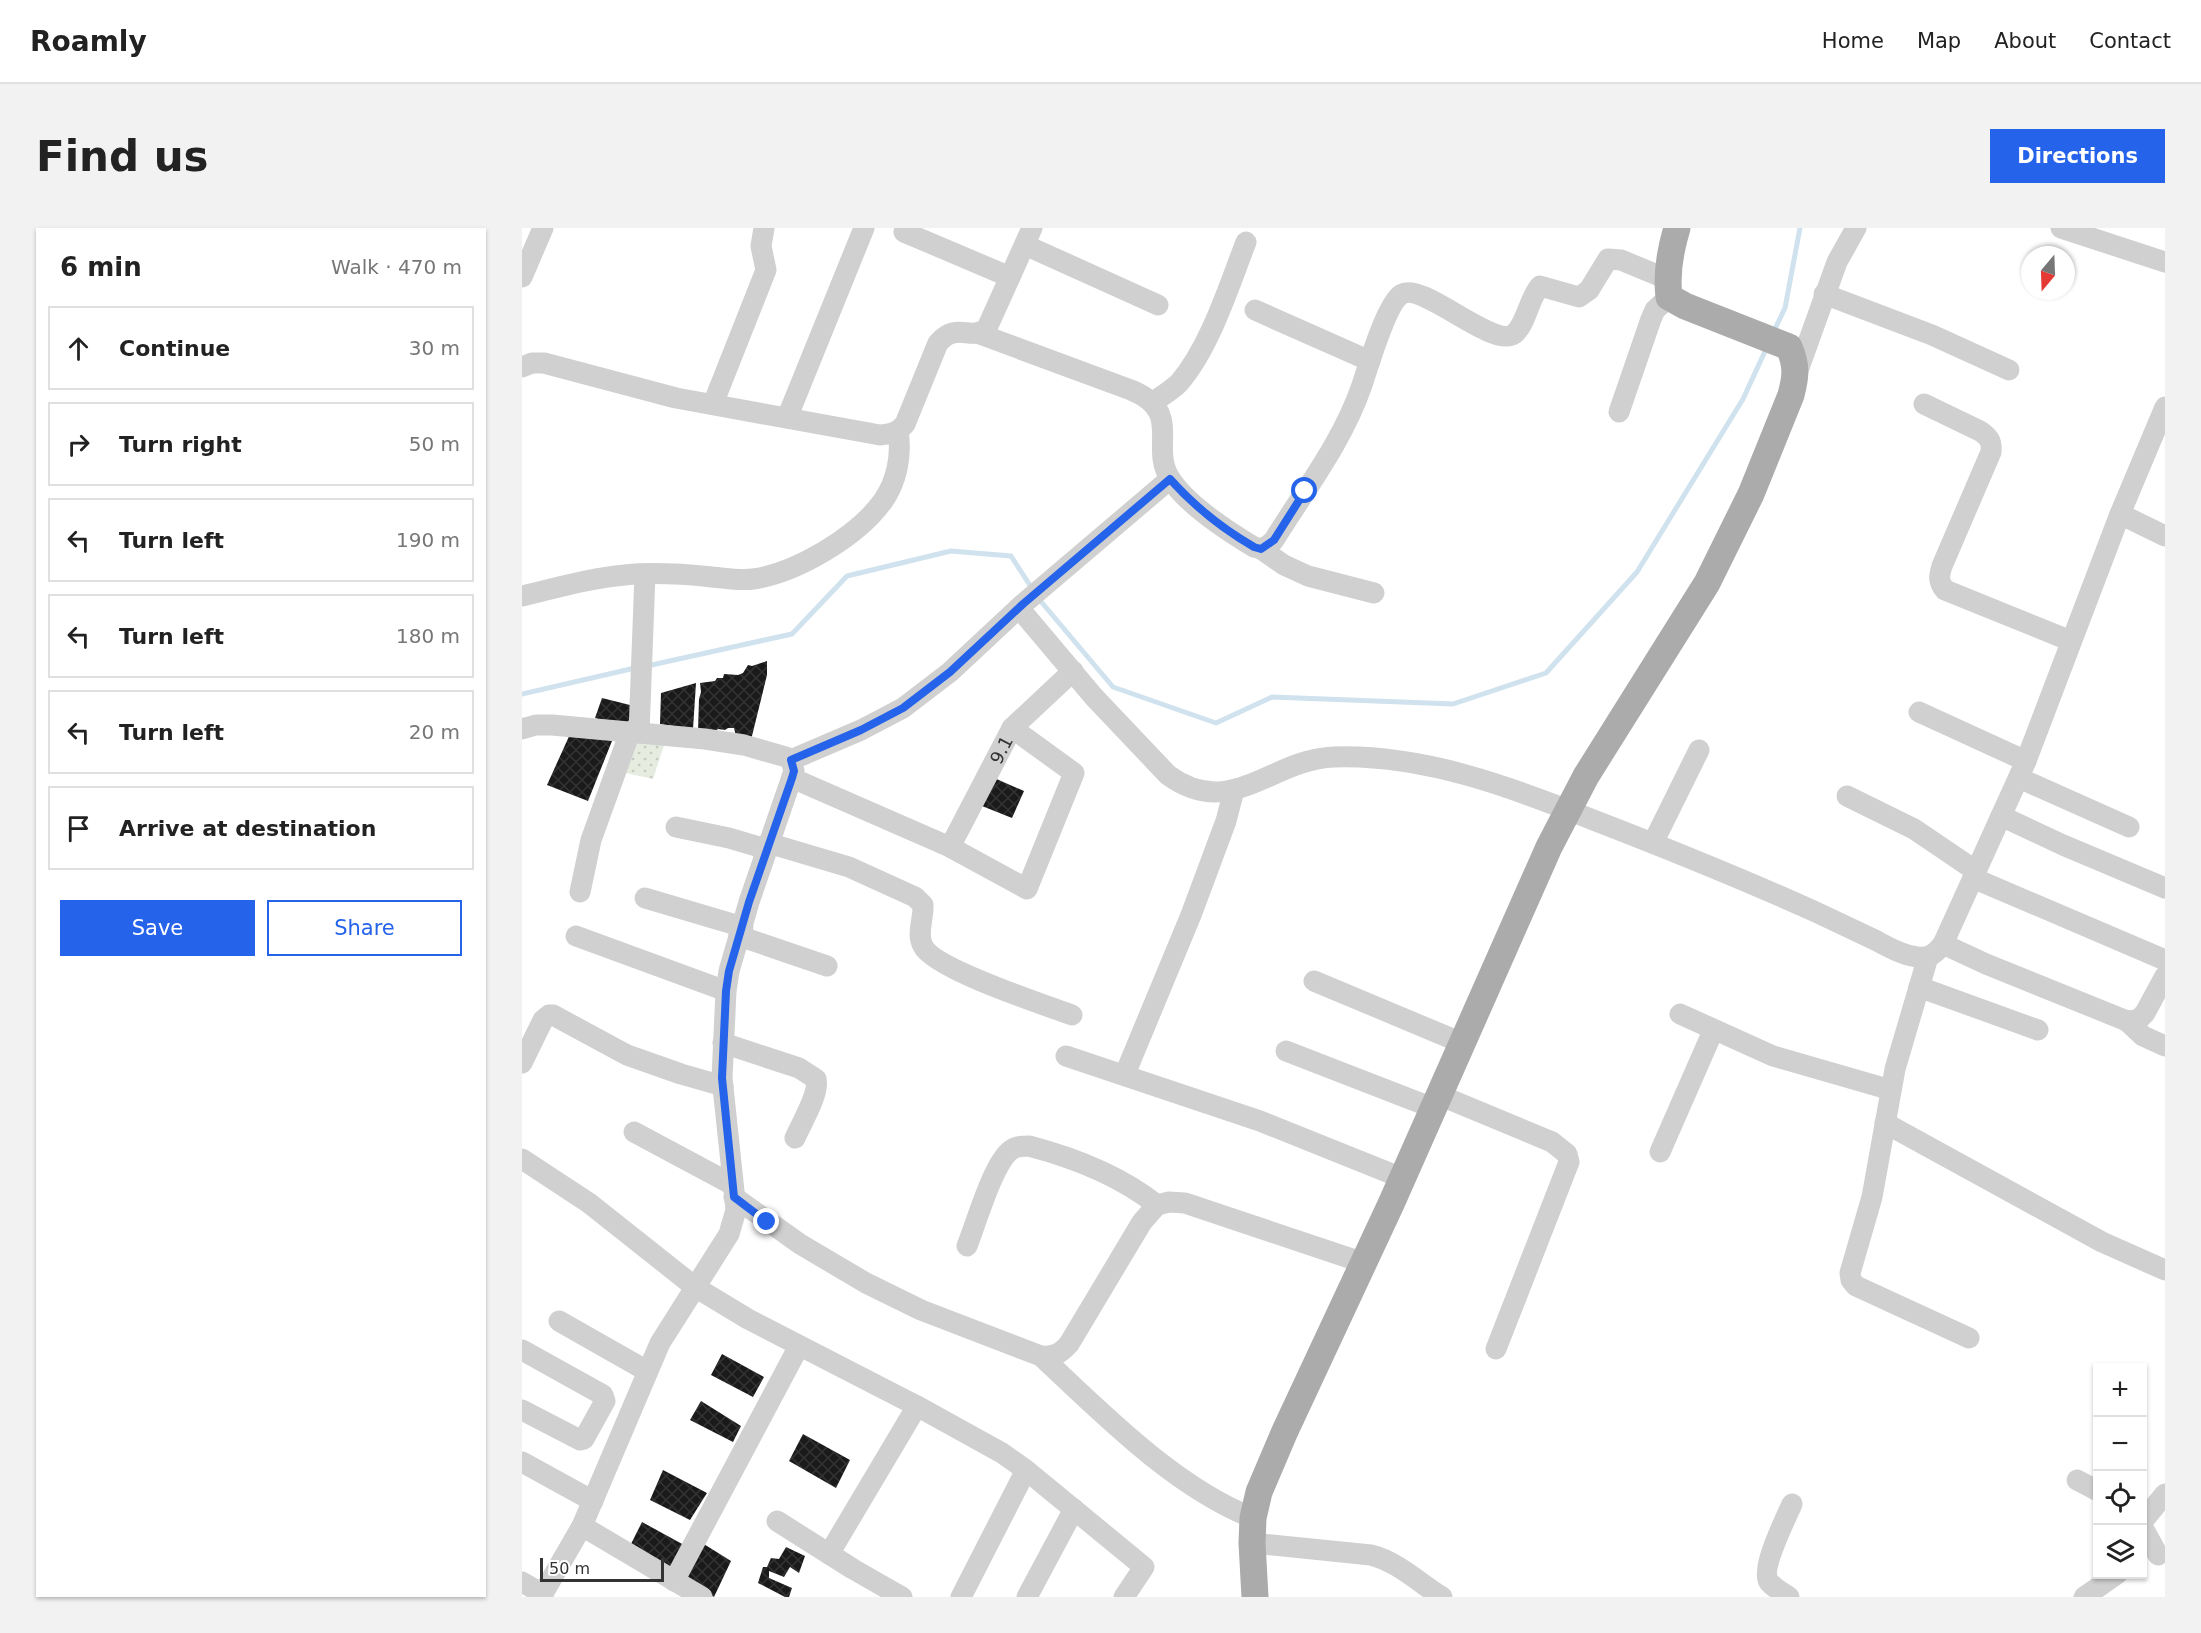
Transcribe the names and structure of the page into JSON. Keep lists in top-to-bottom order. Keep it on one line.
{"streets":{"street":["9.1"]},"scale_bar":"50 m","north":"bottom","page":{"header":"Roamly","nav":["Home","Map","About","Contact"],"buttons":["Directions",["Save","Share"]],"title":"Find us","heading":["6 min","Walk · 470 m"],"list":[["Continue","30 m"],["Turn right","50 m"],["Turn left","190 m"],["Turn left","180 m"],["Turn left","20 m"],"Arrive at destination"],"map_buttons":["+","−"],"scale":"50 m"}}
